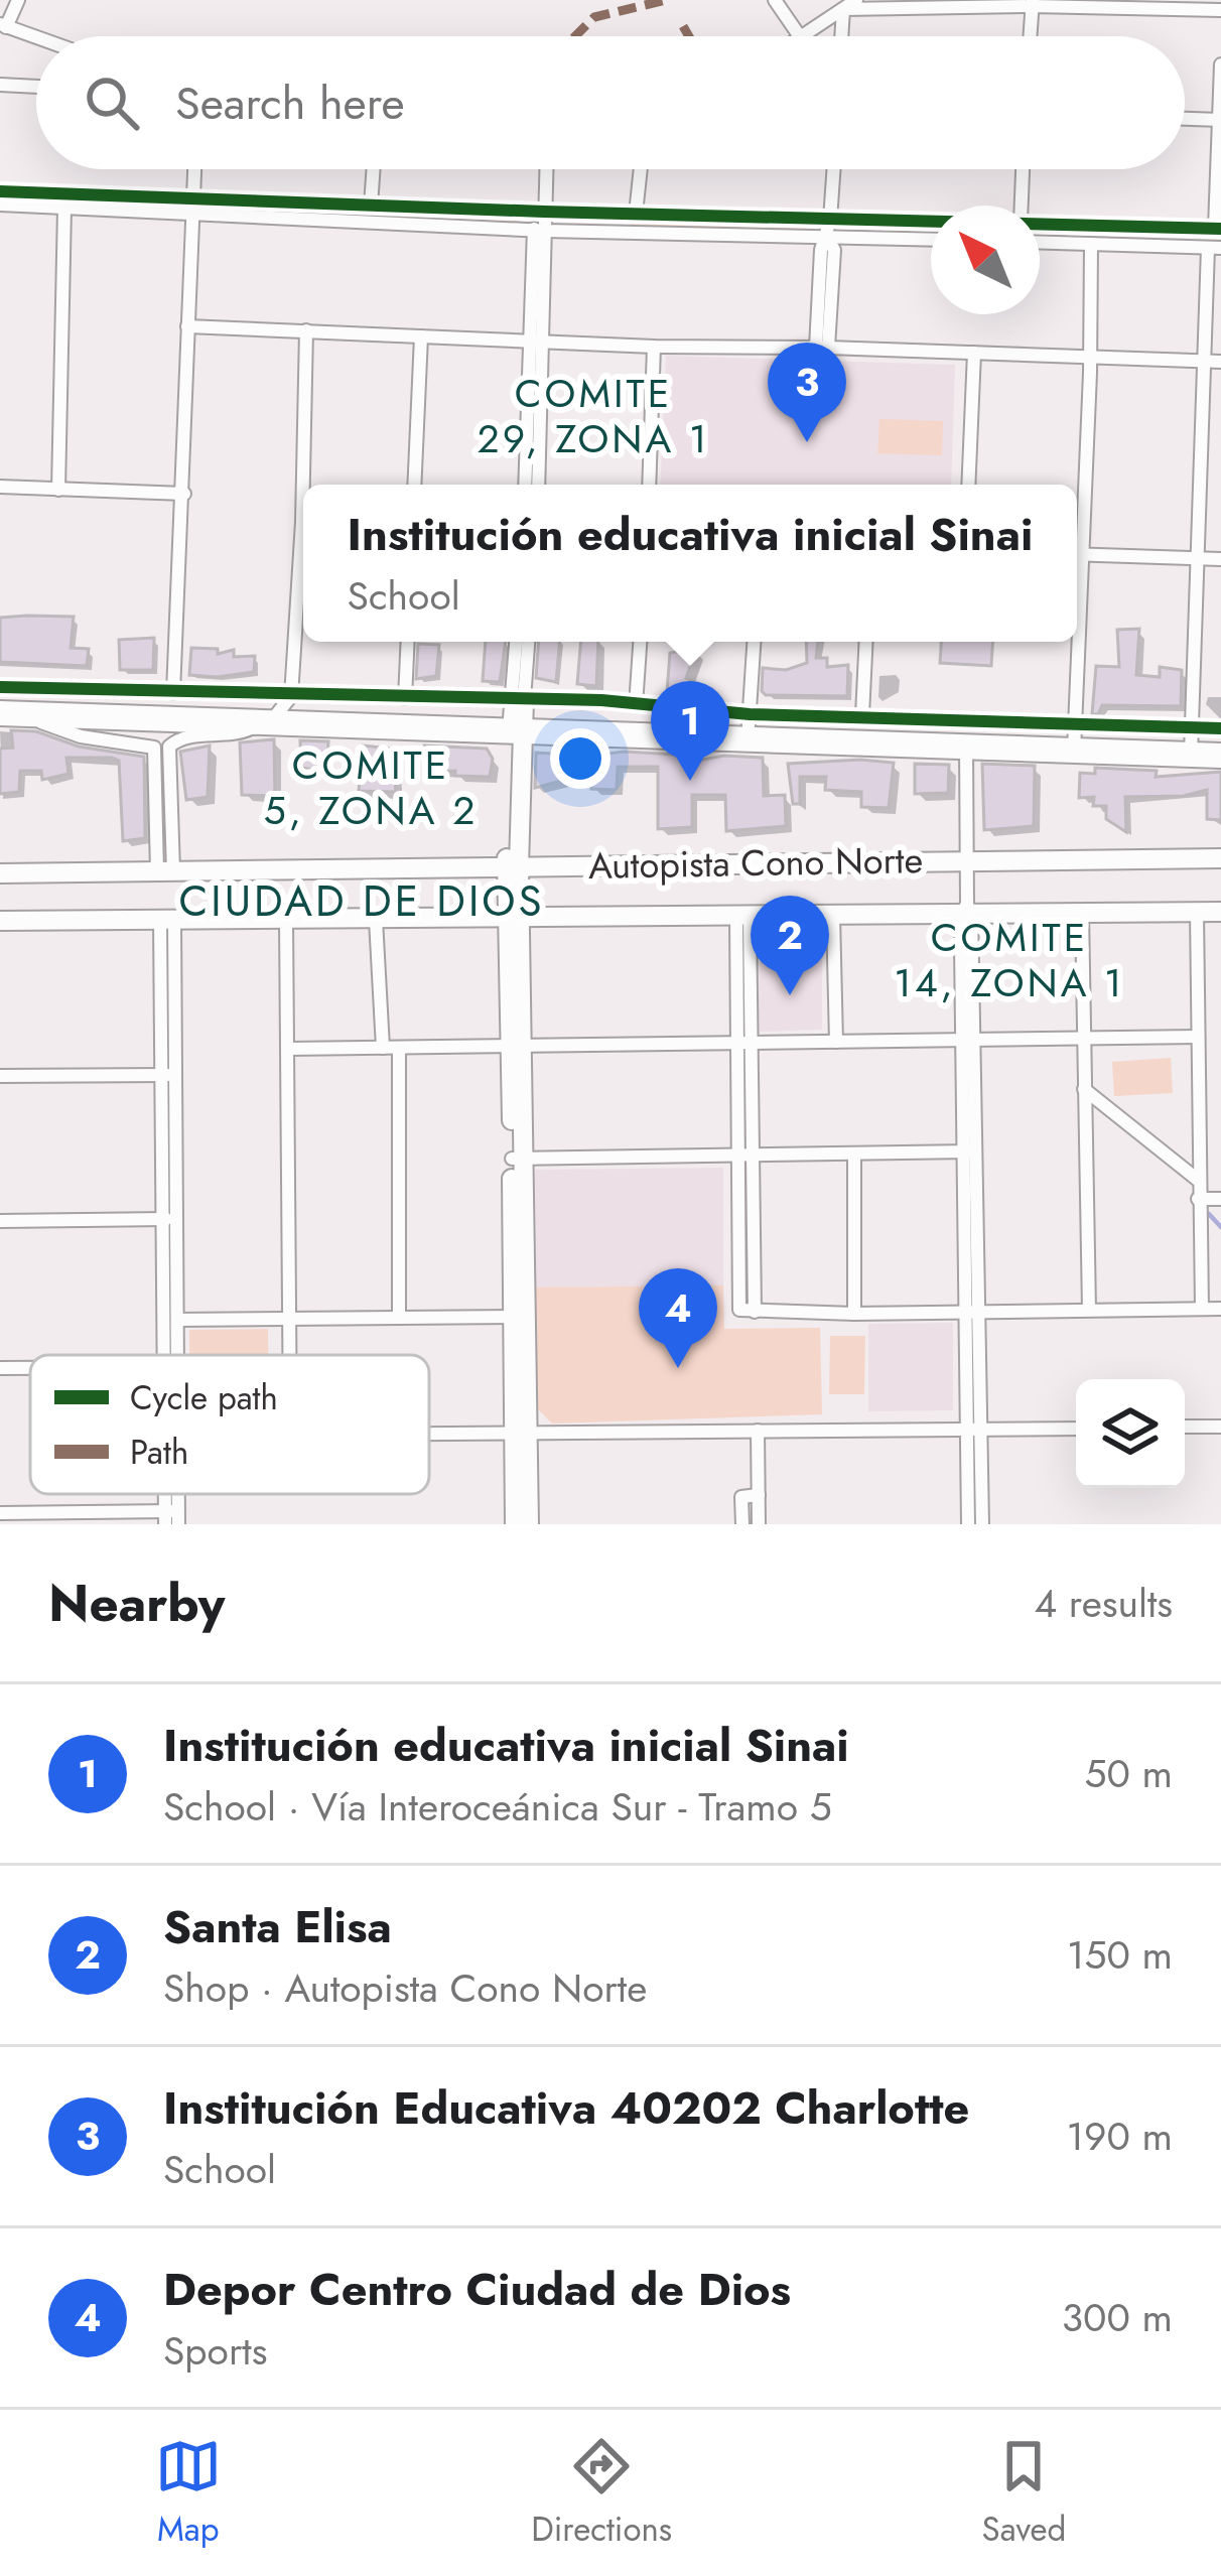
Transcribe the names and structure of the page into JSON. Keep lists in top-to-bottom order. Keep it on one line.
{"streets":{"main road":["Autopista Cono Norte"]},"districts":["COMITE 29, ZONA 1","COMITE 5, ZONA 2","CIUDAD DE DIOS","COMITE 14, ZONA 1"],"legend":["Cycle path","Path"],"north":"top left","page":{"search":"Search here","pins":["3","1","2","4"],"popup":["Institución educativa inicial Sinai","School"],"heading":["Nearby","4 results"],"list":[{"mark":"1","name":"Institución educativa inicial Sinai","note":"School · Vía Interoceánica Sur - Tramo 5","value":"50 m"},{"mark":"2","name":"Santa Elisa","note":"Shop · Autopista Cono Norte","value":"150 m"},{"mark":"3","name":"Institución Educativa 40202 Charlotte","note":"School","value":"190 m"},{"mark":"4","name":"Depor Centro Ciudad de Dios","note":"Sports","value":"300 m"}],"nav":["Map","Directions","Saved"]}}
